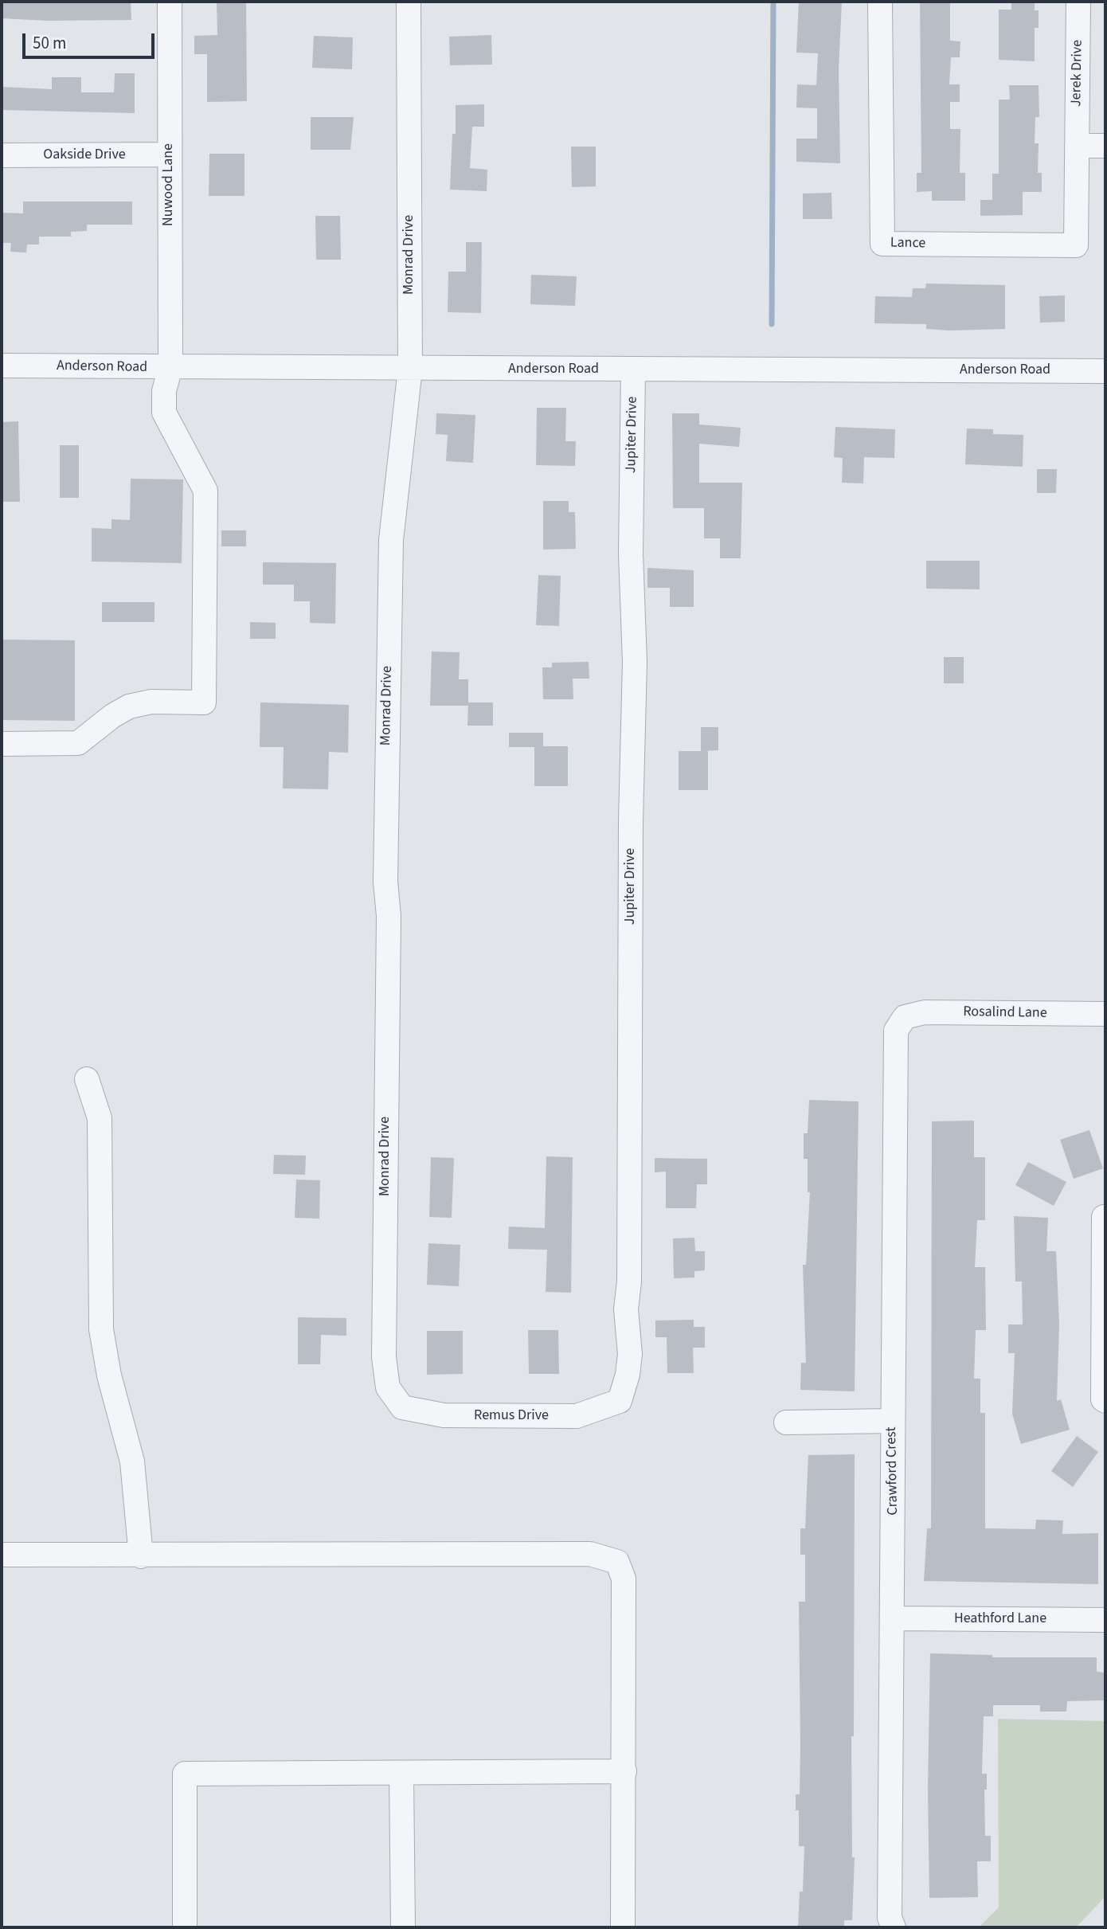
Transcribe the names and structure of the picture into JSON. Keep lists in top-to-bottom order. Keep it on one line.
{"streets":{"street":["Jerek Drive","Oakside Drive","Nuwood Lane","Lance","Monrad Drive","Anderson Road","Jupiter Drive","Rosalind Lane","Remus Drive","Crawford Crest","Heathford Lane"]},"crossings":[["Jerek Drive","Lance"],["Oakside Drive","Nuwood Lane"],["Nuwood Lane","Anderson Road"],["Monrad Drive","Anderson Road"],["Monrad Drive","Remus Drive"],["Anderson Road","Jupiter Drive"],["Jupiter Drive","Remus Drive"],["Rosalind Lane","Crawford Crest"],["Crawford Crest","Heathford Lane"]],"scale_bar":"50 m"}
